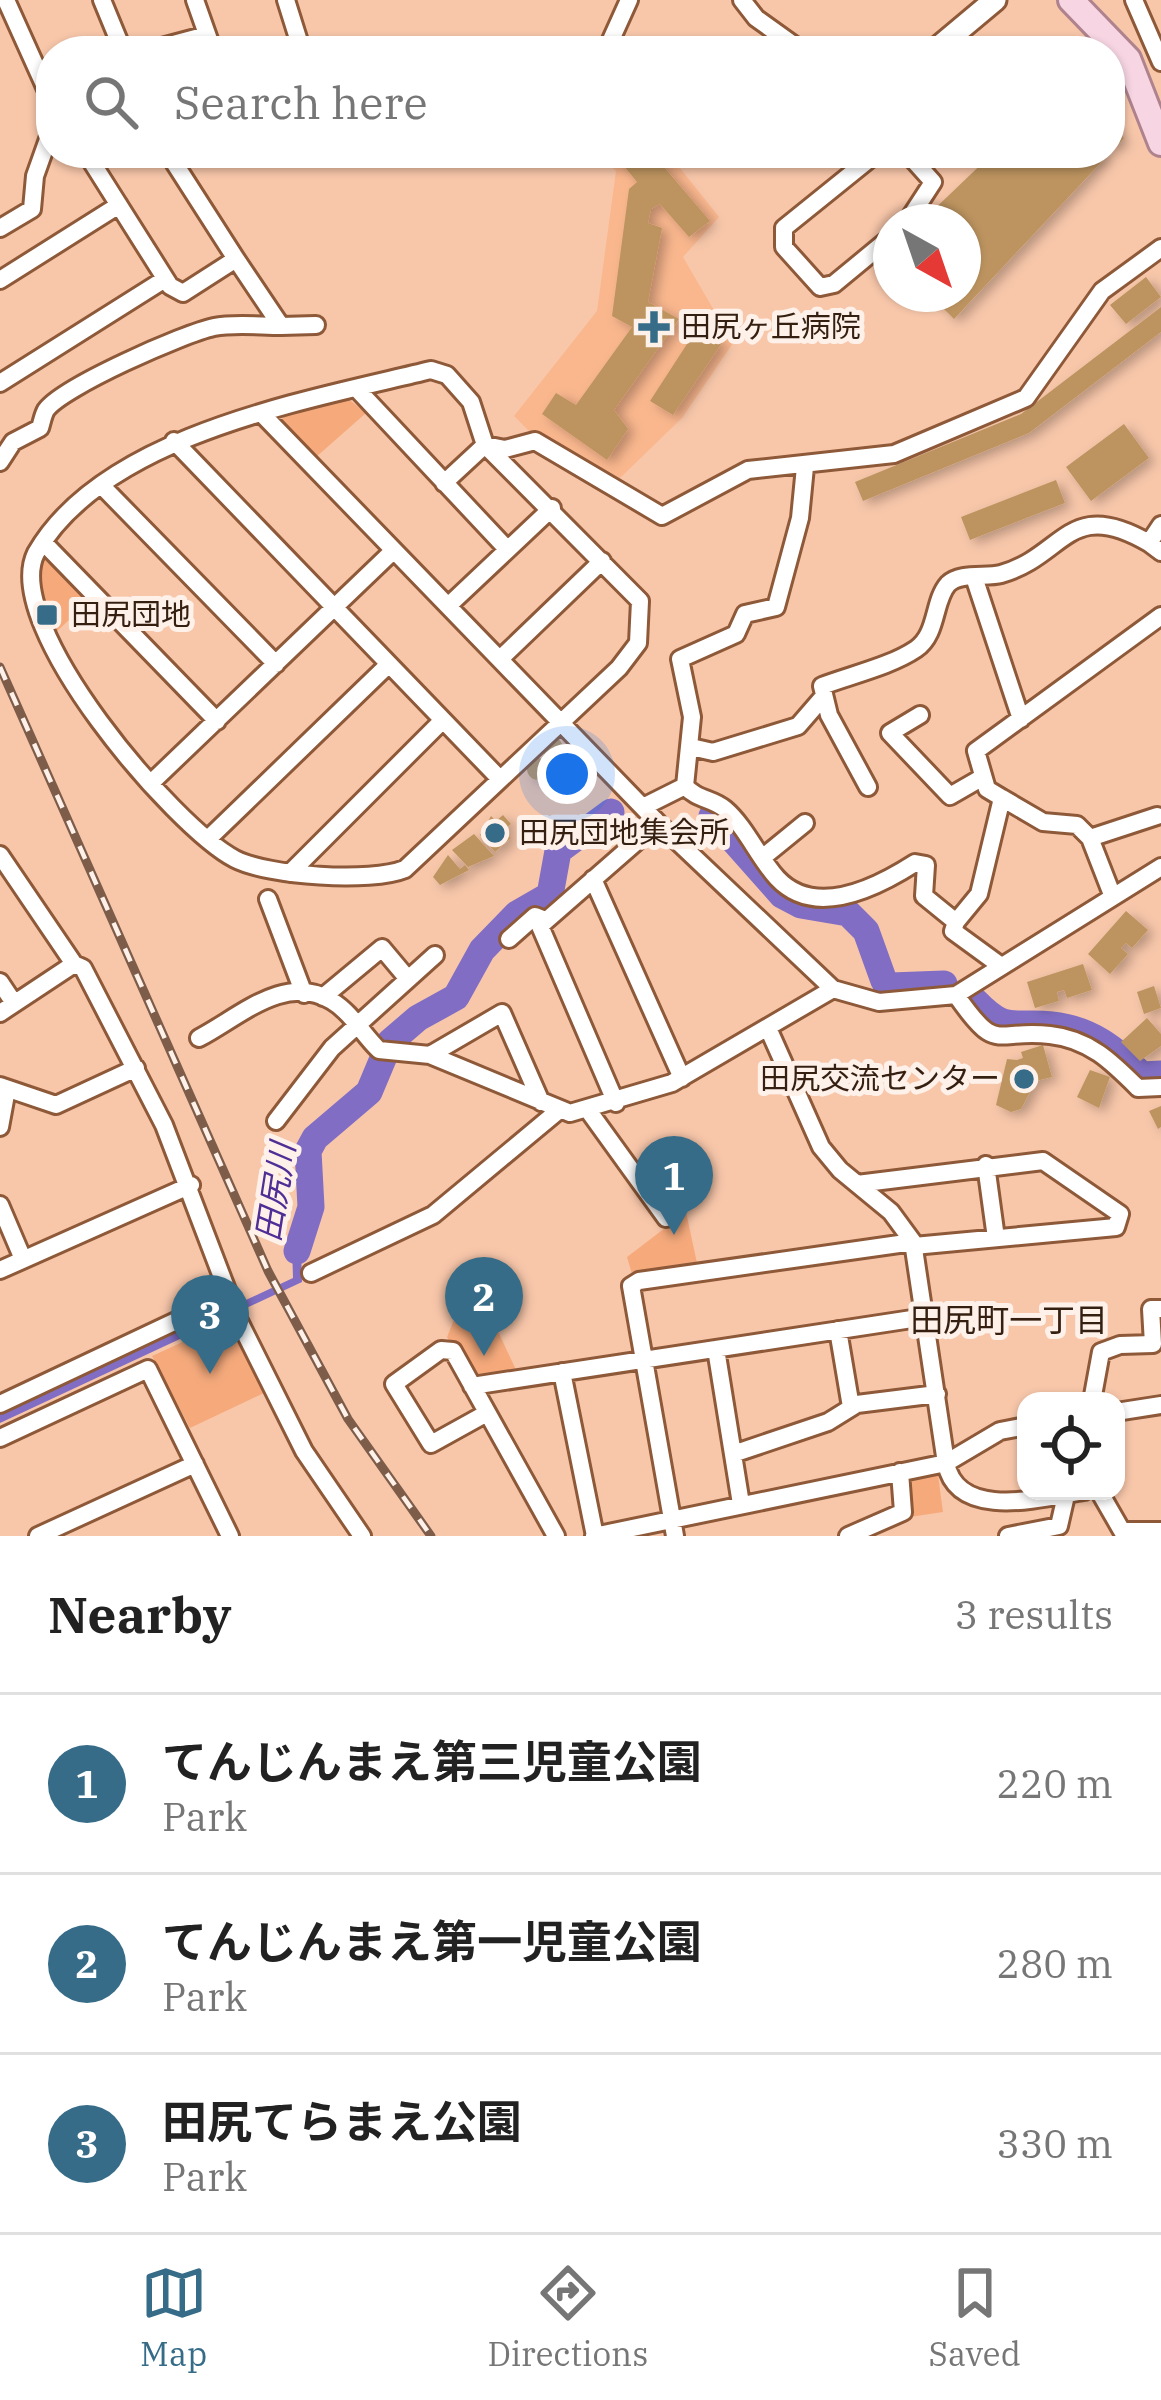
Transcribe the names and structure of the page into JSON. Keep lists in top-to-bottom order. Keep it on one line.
{"districts":["田尻町一丁目"],"water":["田尻川"],"places":{"health":["田尻ヶ丘病院"],"transit":["田尻団地"],"other":["田尻団地集会所","田尻交流センター"]},"north":"bottom right","page":{"search":"Search here","pins":["1","2","3"],"heading":["Nearby","3 results"],"list":[{"mark":"1","name":"てんじんまえ第三児童公園","note":"Park","value":"220 m"},{"mark":"2","name":"てんじんまえ第一児童公園","note":"Park","value":"280 m"},{"mark":"3","name":"田尻てらまえ公園","note":"Park","value":"330 m"}],"nav":["Map","Directions","Saved"]}}
